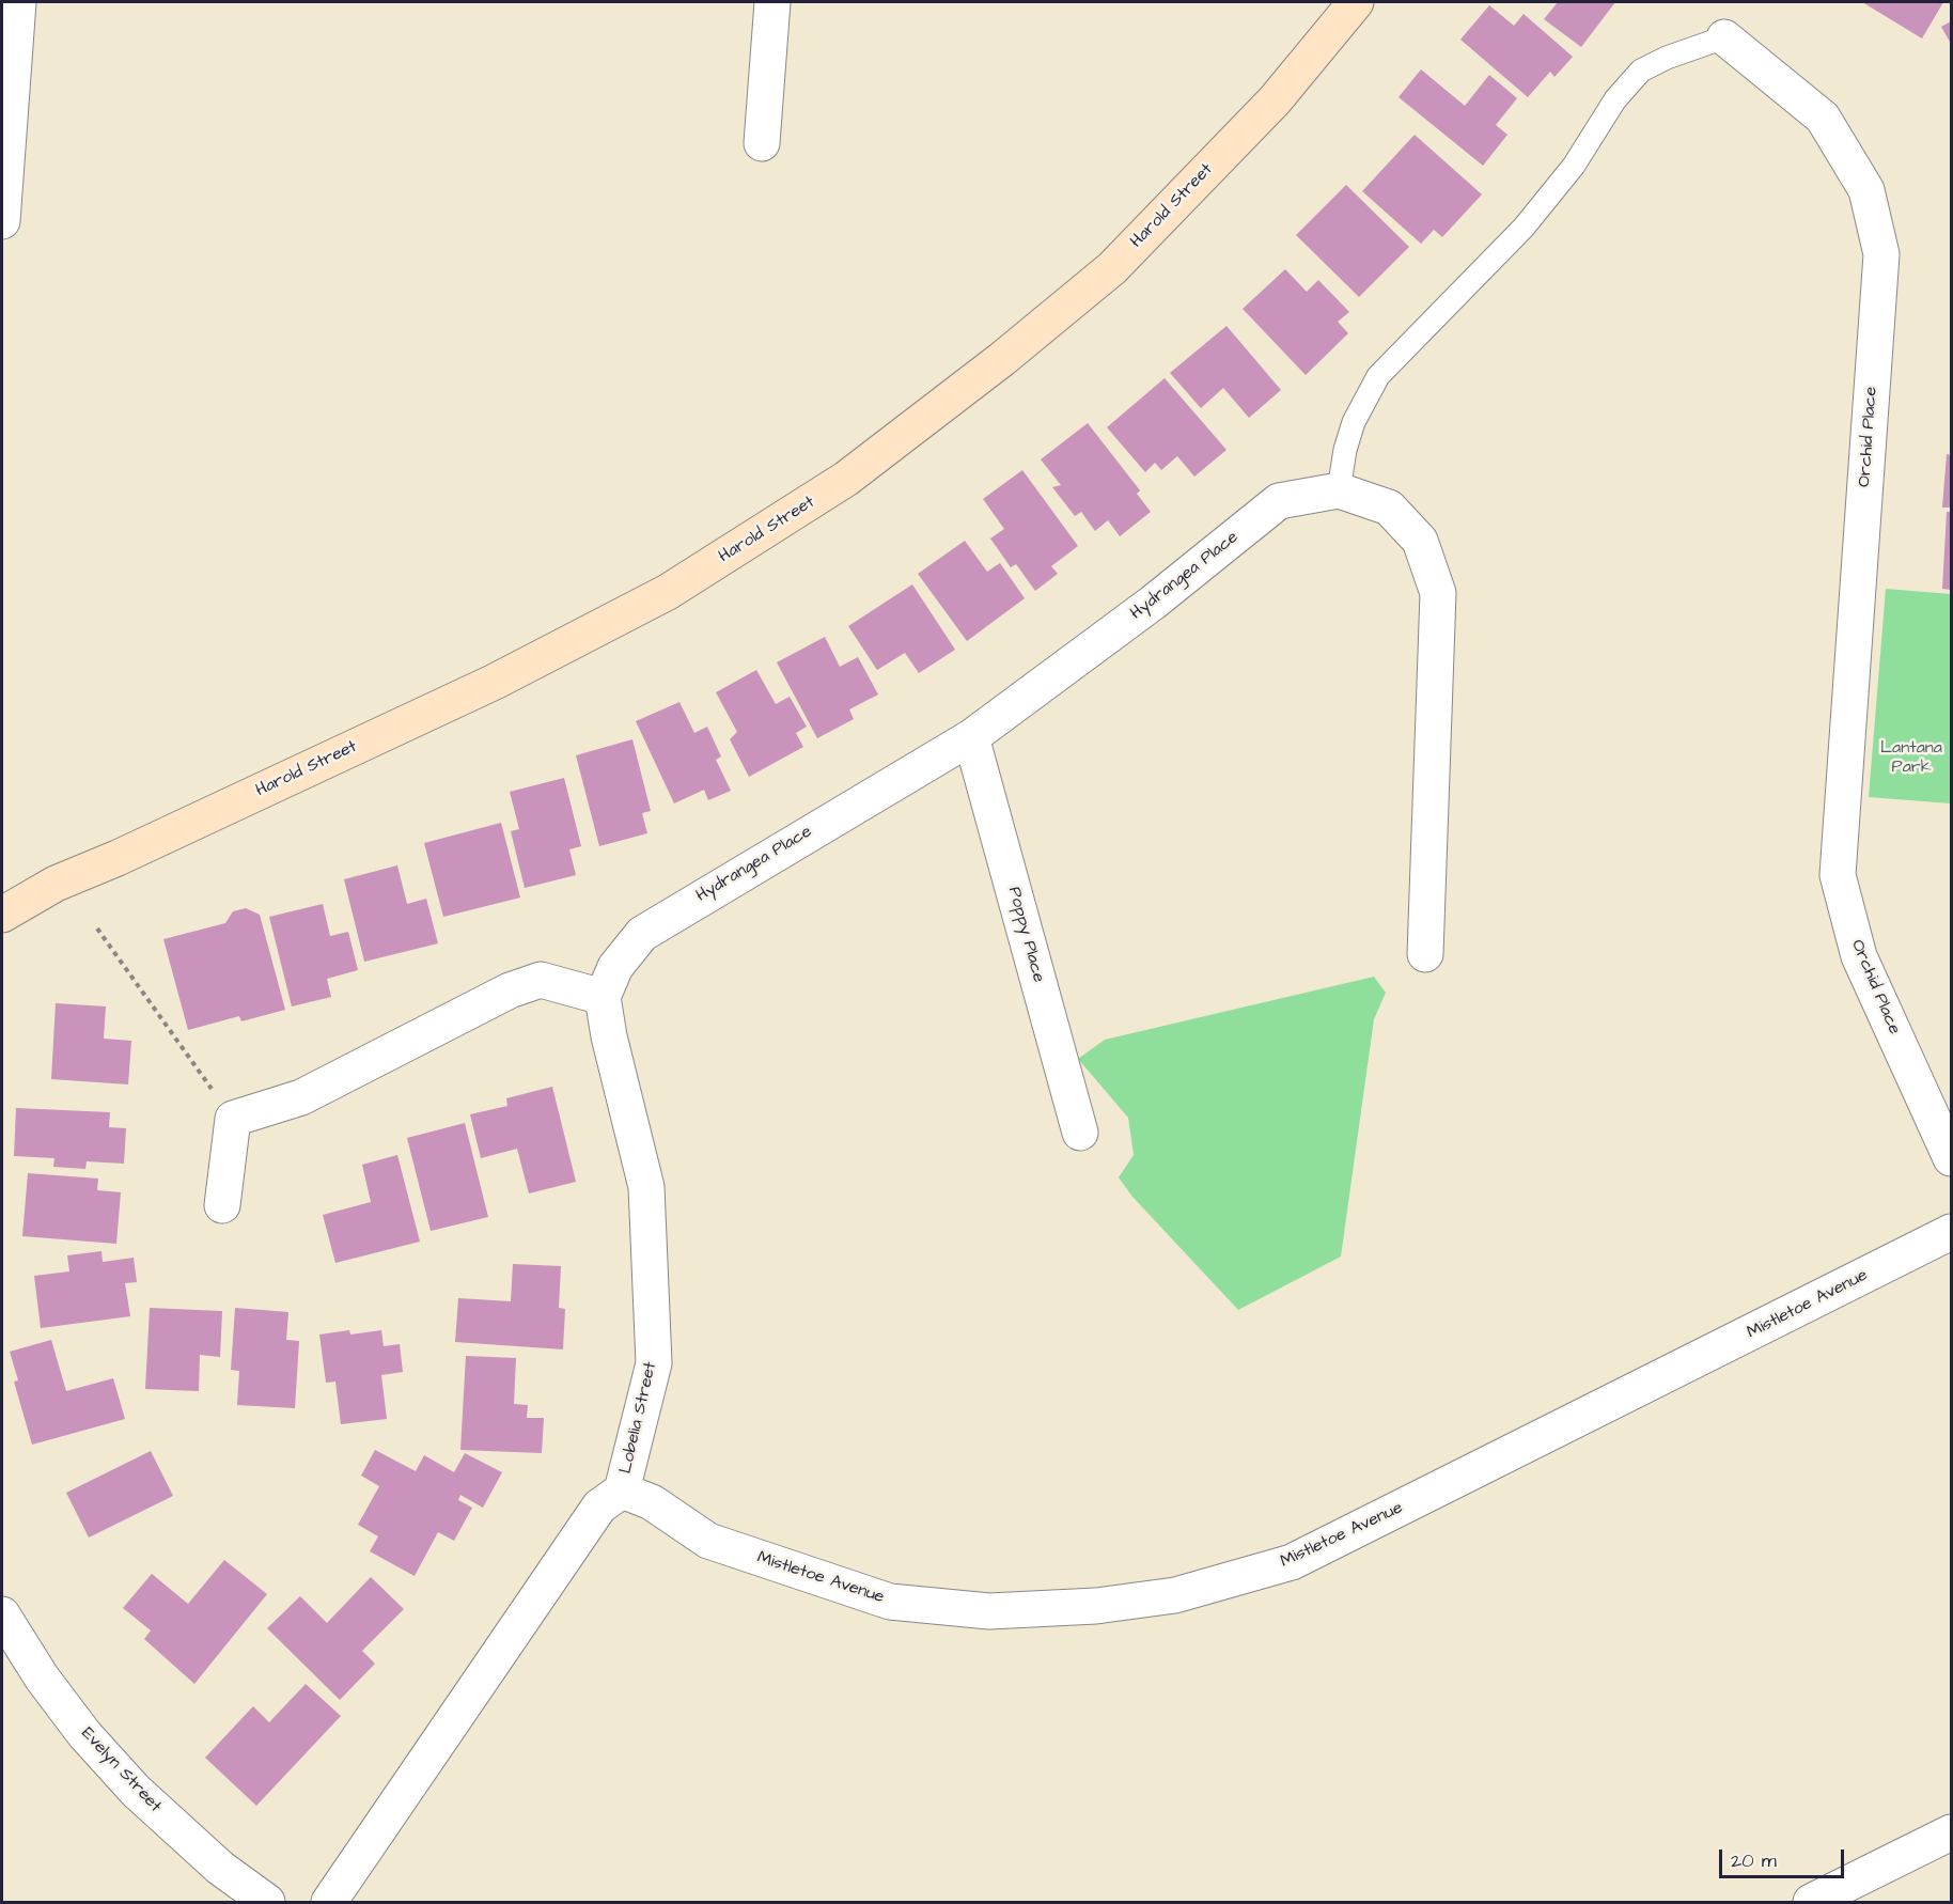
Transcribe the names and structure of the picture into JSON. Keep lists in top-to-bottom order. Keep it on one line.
{"streets":{"main road":["Harold Street"],"street":["Orchid Place","Hydrangea Place","Poppy Place","Mistletoe Avenue","Lobelia Street","Evelyn Street"]},"crossings":[["Orchid Place","Hydrangea Place"],["Hydrangea Place","Poppy Place"],["Hydrangea Place","Lobelia Street"],["Mistletoe Avenue","Lobelia Street"]],"parks":["Lantana Park"],"scale_bar":"20 m"}
